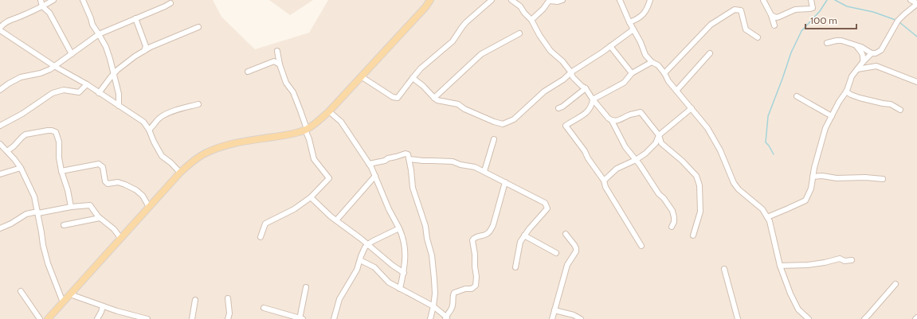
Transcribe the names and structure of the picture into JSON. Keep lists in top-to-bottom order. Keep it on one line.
{"scale_bar":"100 m"}
